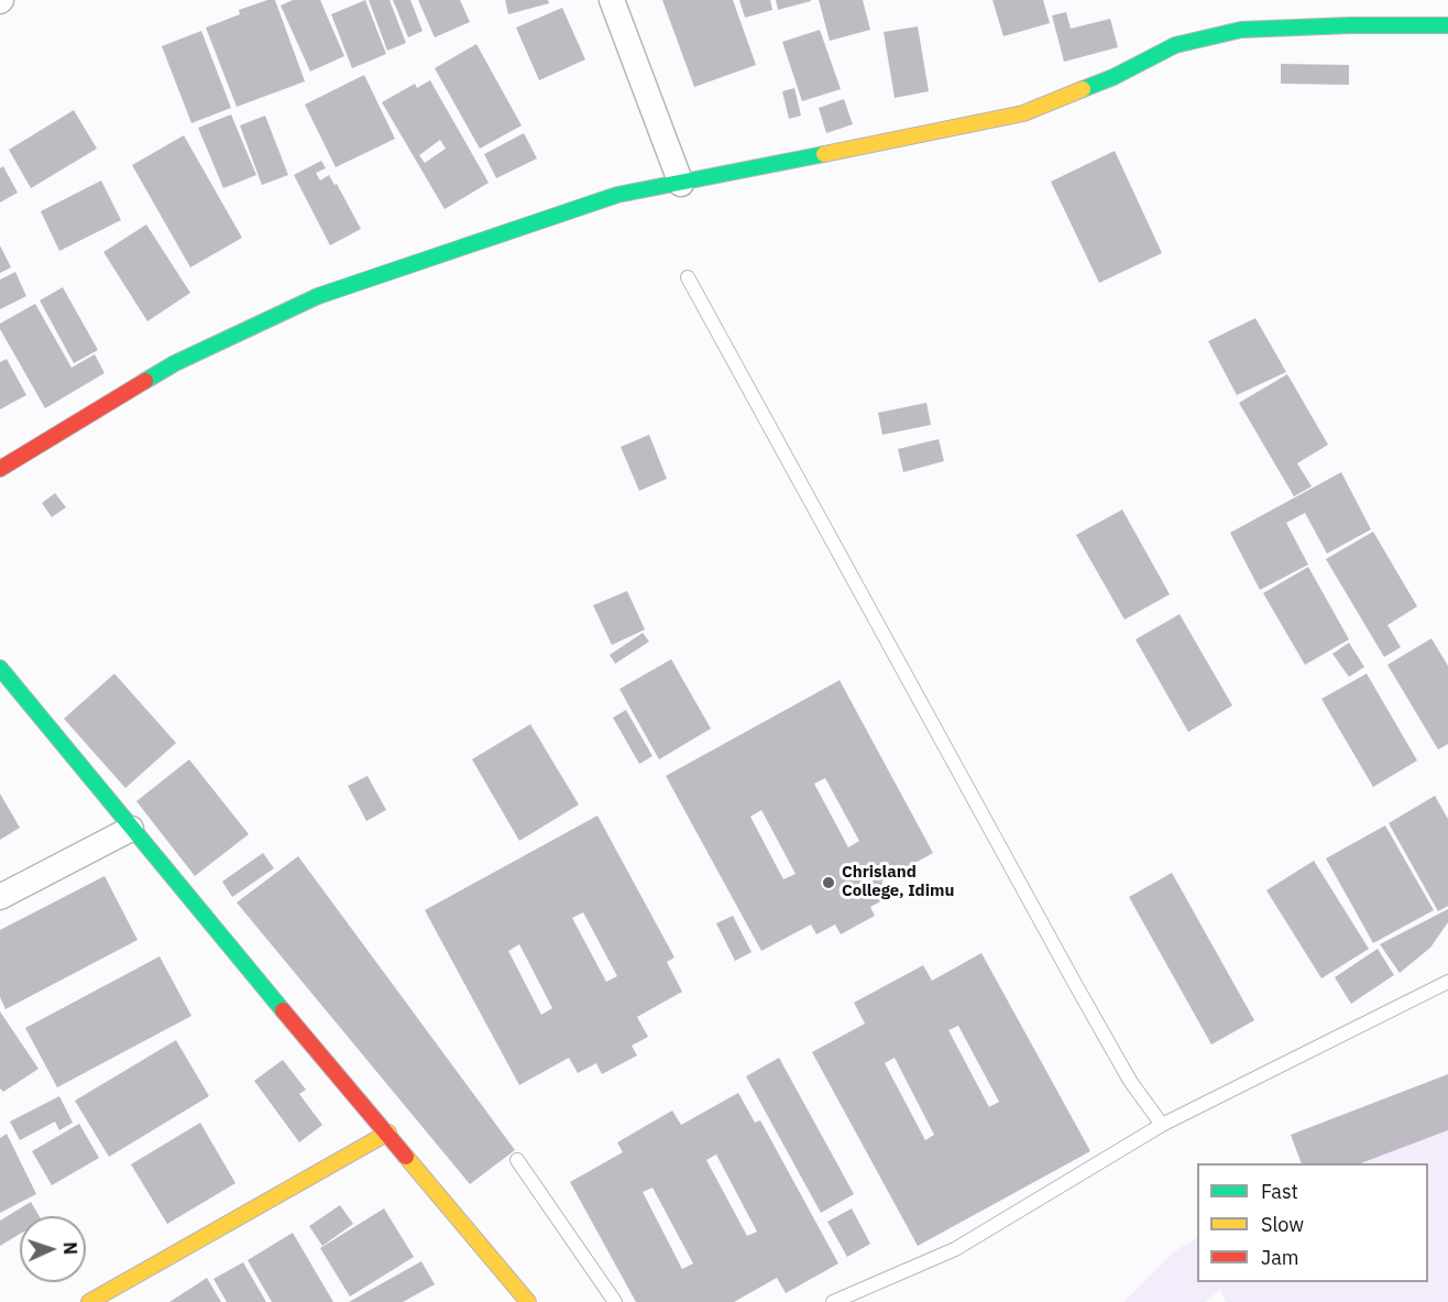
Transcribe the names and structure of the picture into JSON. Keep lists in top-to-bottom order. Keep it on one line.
{"places":["Chrisland College, Idimu"],"legend":["Fast","Slow","Jam"],"north":"right"}
